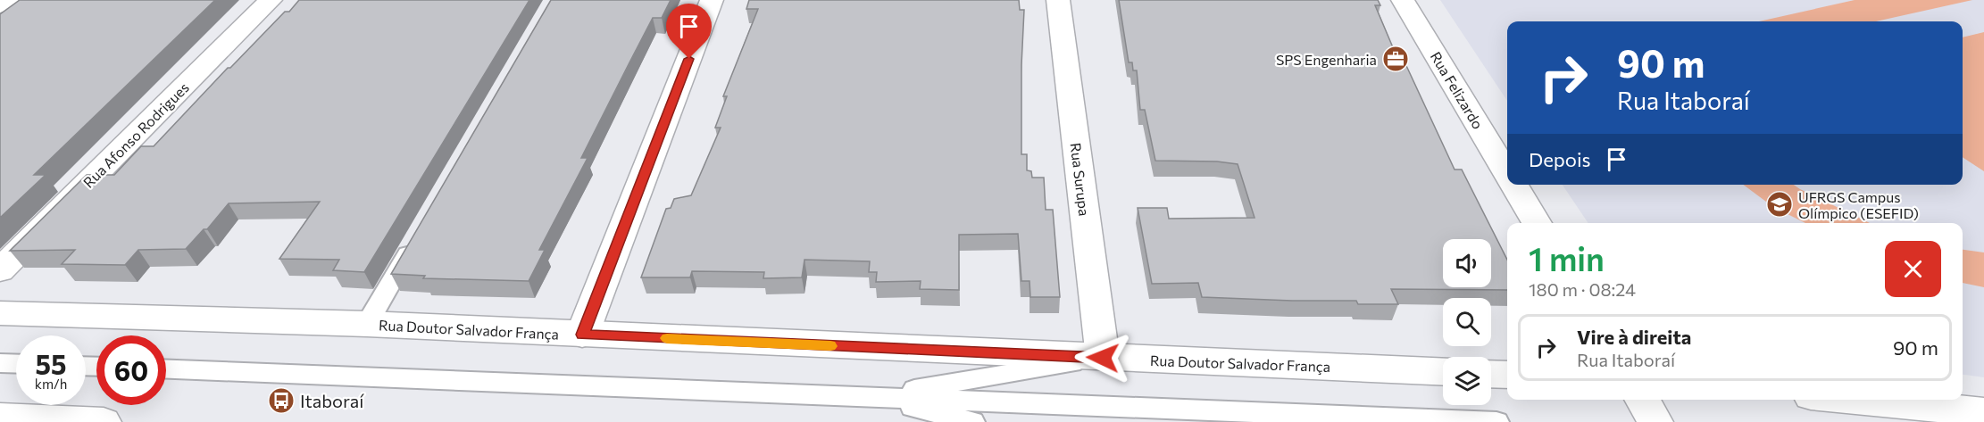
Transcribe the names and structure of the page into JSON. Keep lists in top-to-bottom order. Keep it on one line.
{"streets":{"main road":["Rua Felizardo","Rua Afonso Rodrigues","Rua Surupa","Rua Doutor Salvador França"]},"crossings":[["Rua Surupa","Rua Doutor Salvador França"]],"places":{"office":["SPS Engenharia"],"school or university":["UFRGS Campus Olímpico (ESEFID)"],"bus stop":["Itaboraí"]},"page":{"turn":["90 m","Rua Itaboraí"],"then":"Depois","heading":["1 min","180 m · 08:24"],"list":[{"name":"Vire à direita","note":"Rua Itaboraí","value":"90 m"}],"speed":"55 km/h","limit":"60"}}
